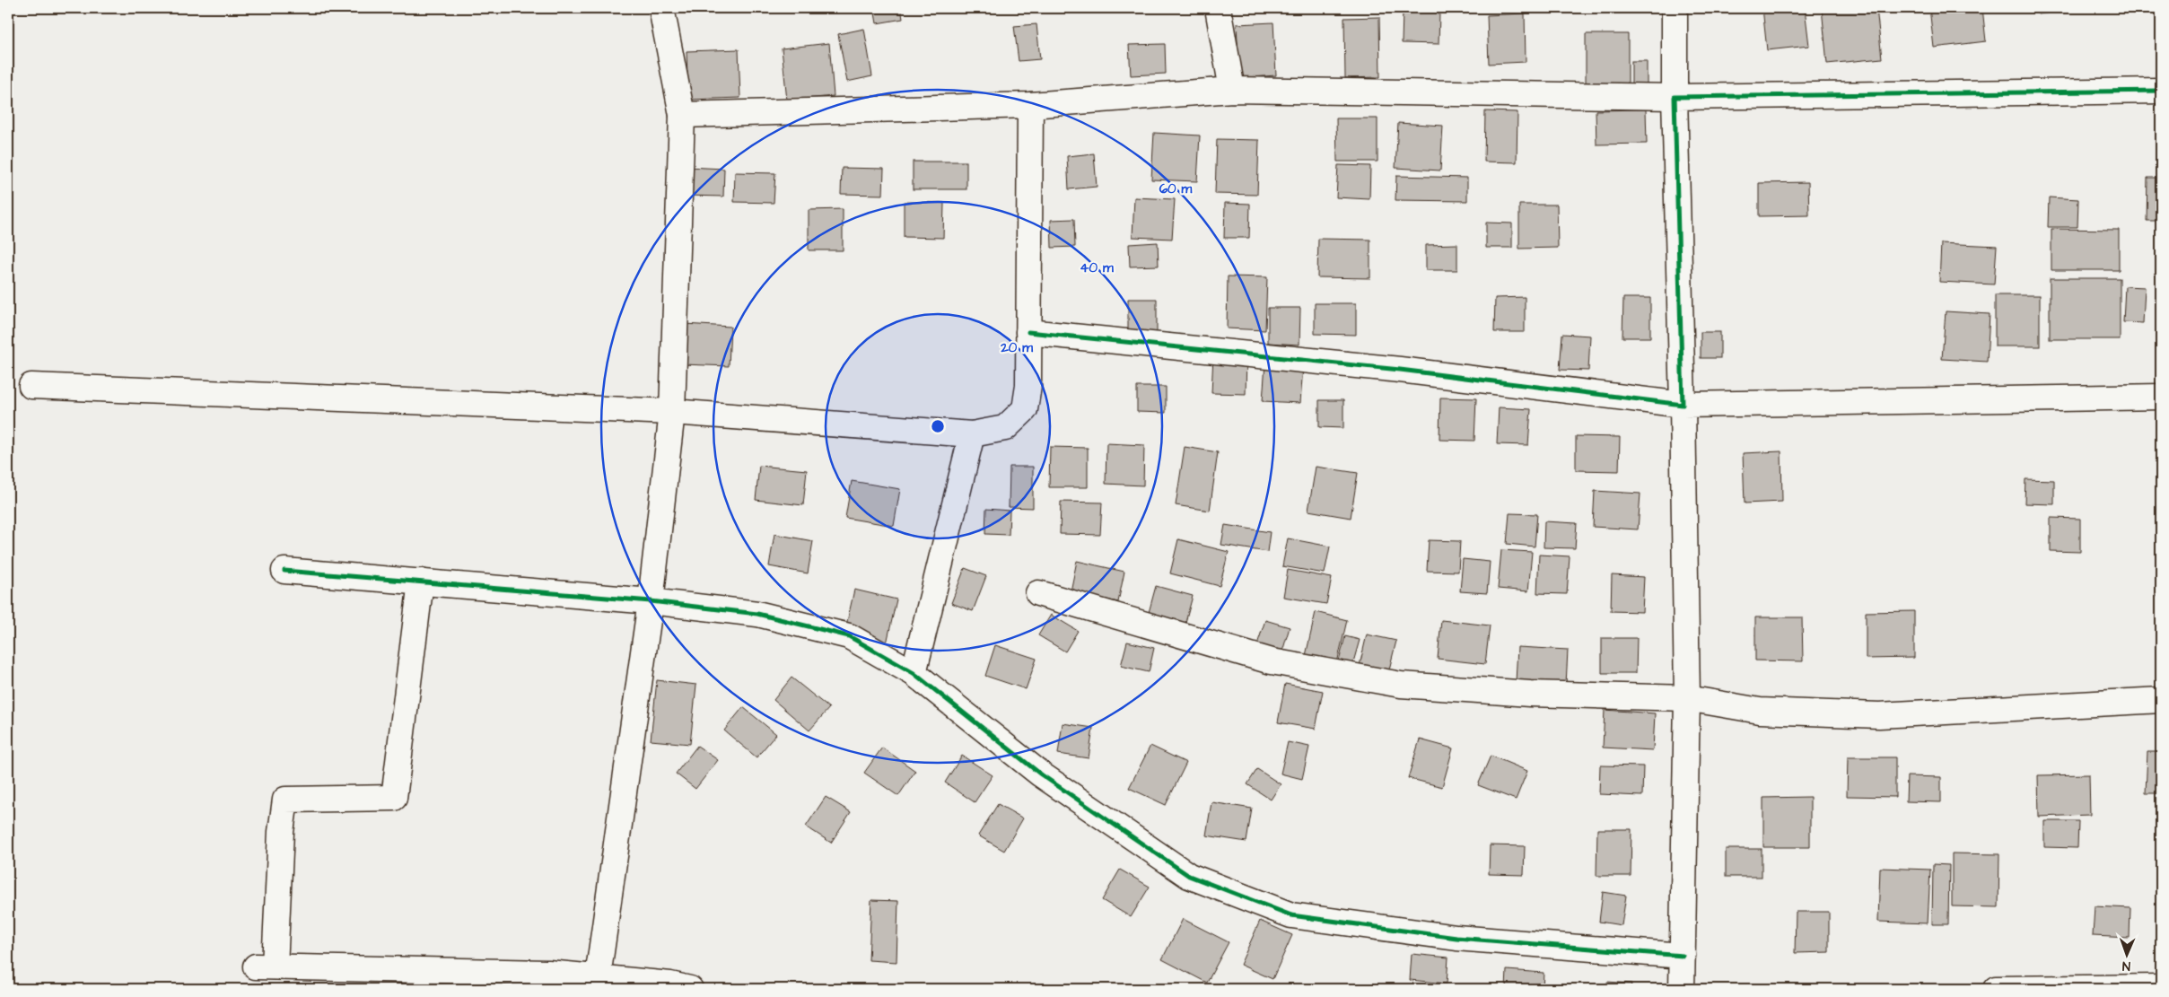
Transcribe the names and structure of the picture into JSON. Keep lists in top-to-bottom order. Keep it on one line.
{"north":"bottom","rings":["60 m","40 m","20 m"]}
